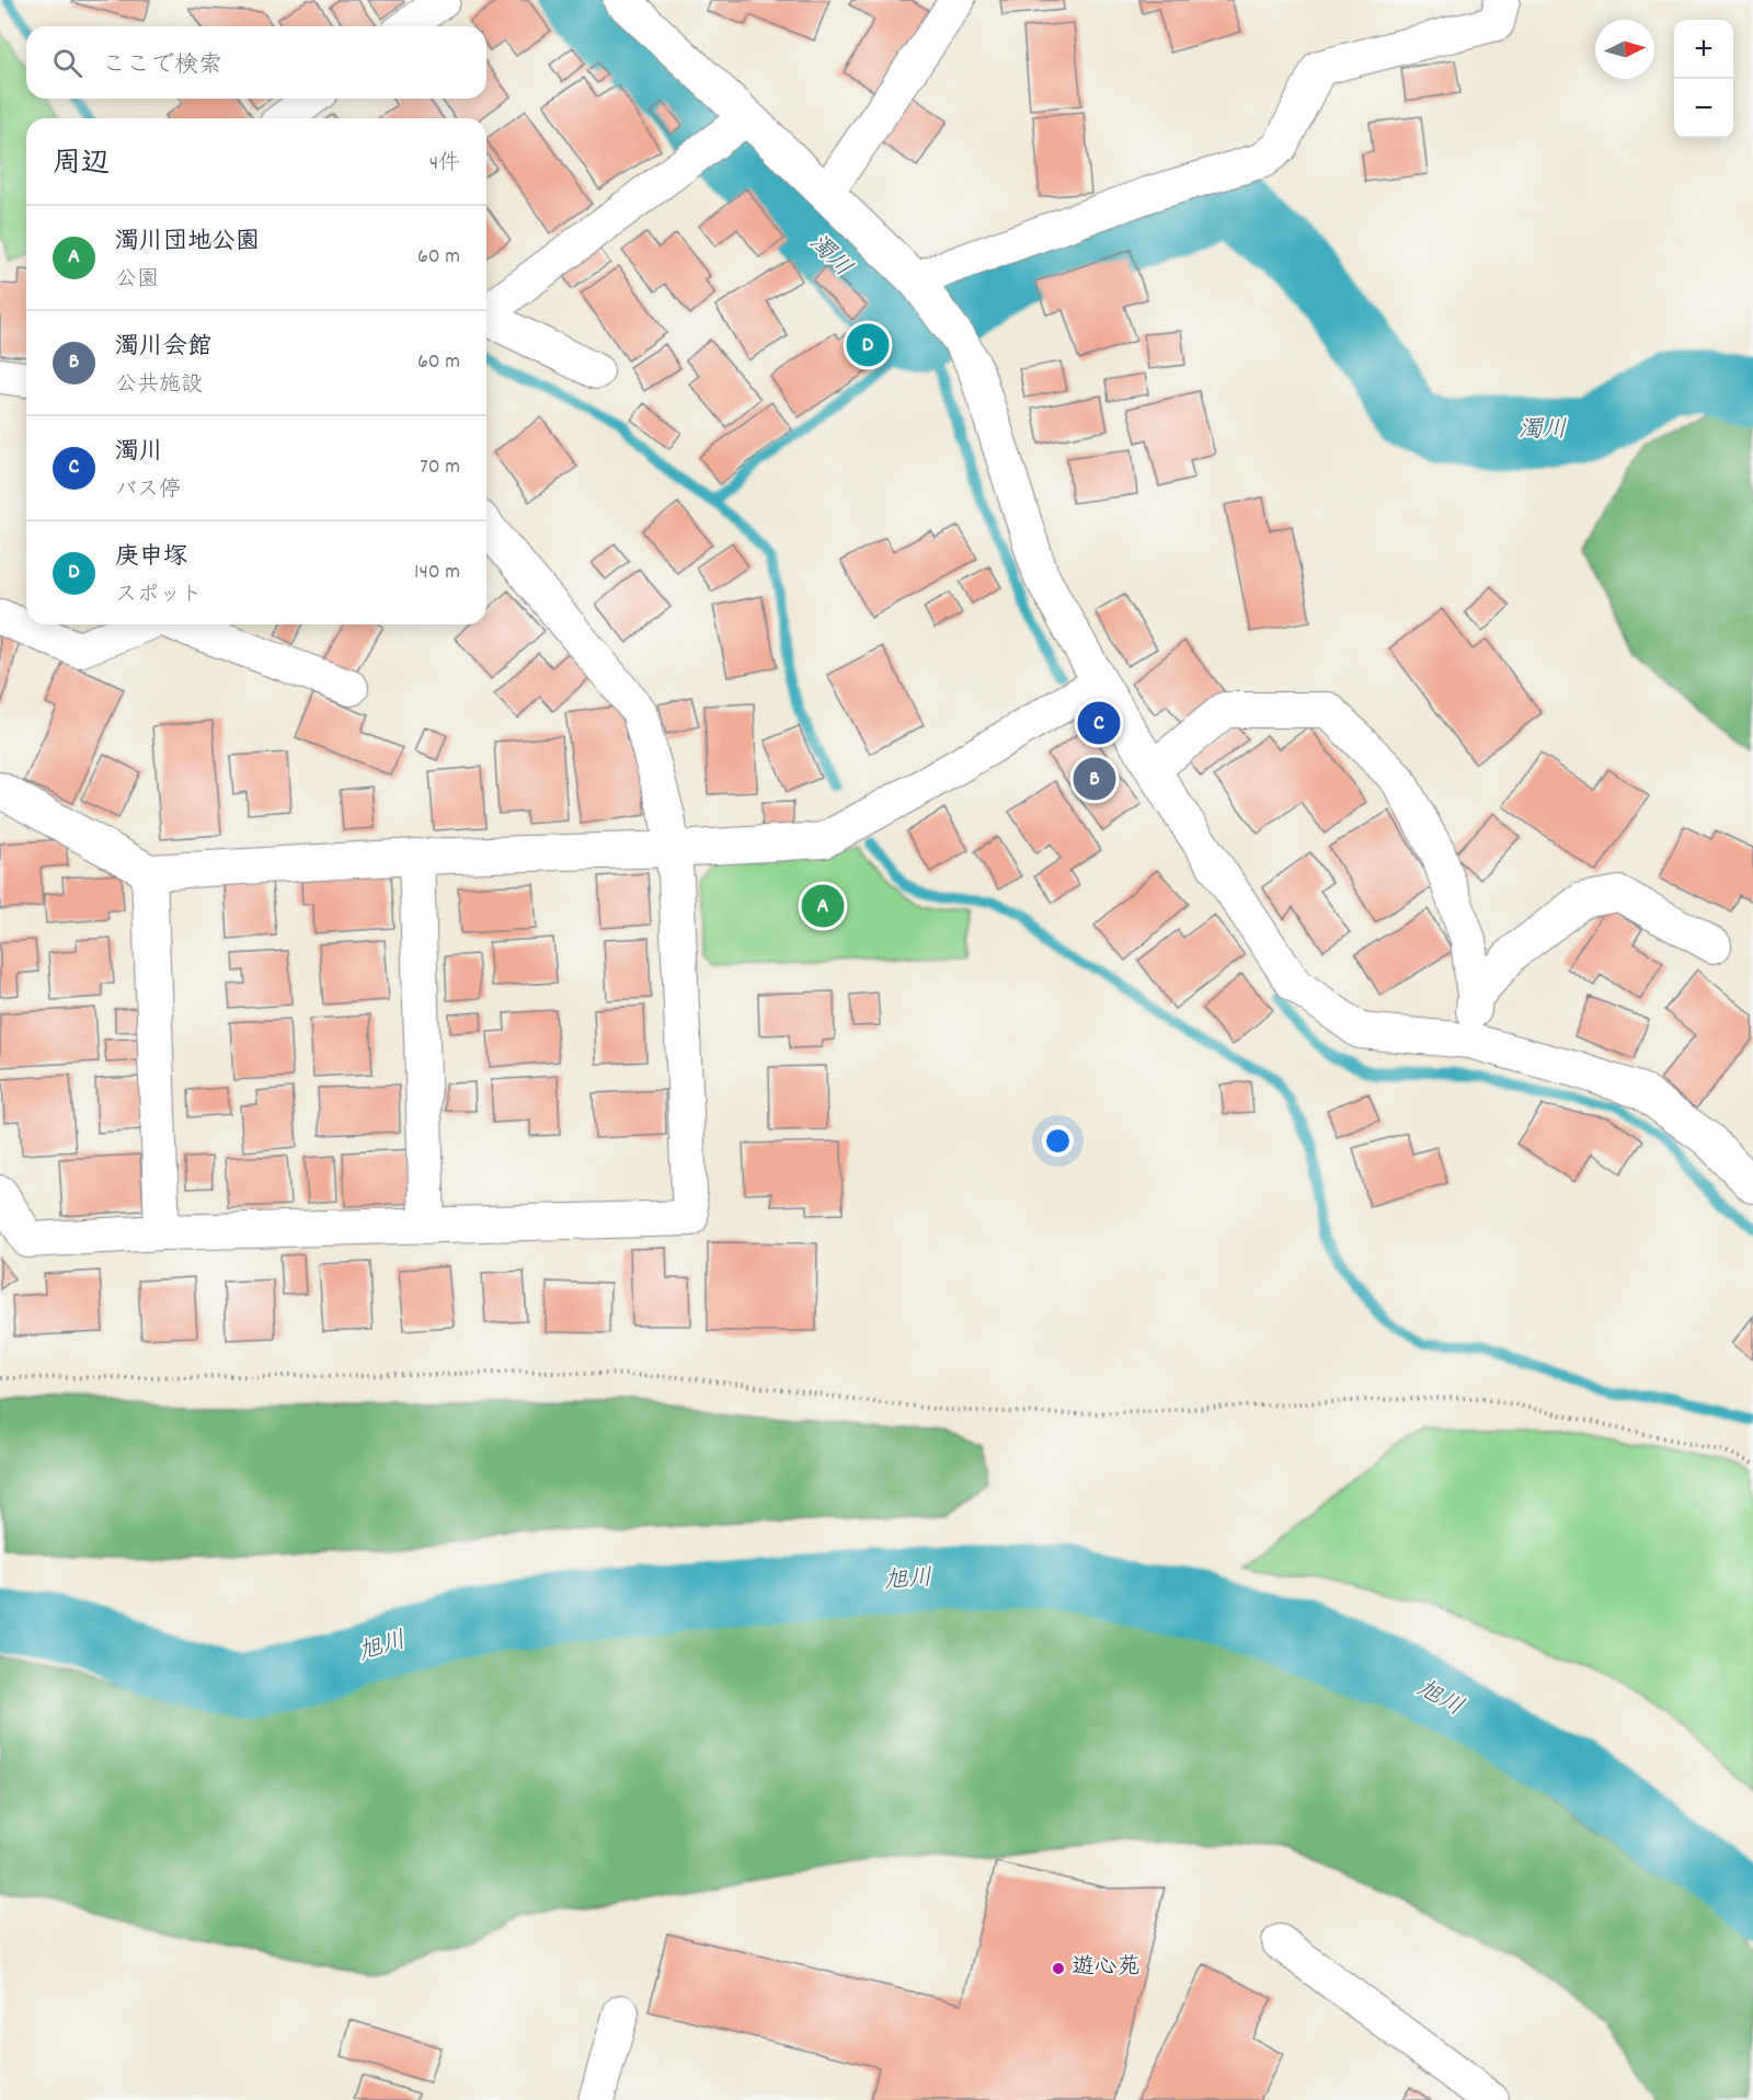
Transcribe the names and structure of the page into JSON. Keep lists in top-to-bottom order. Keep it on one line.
{"water":["濁川","旭川"],"places":["遊心苑"],"north":"right","page":{"map_buttons":["+","−"],"search":"ここで検索","heading":["周辺","4件"],"list":[{"mark":"A","name":"濁川団地公園","note":"公園","value":"60 m"},{"mark":"B","name":"濁川会館","note":"公共施設","value":"60 m"},{"mark":"C","name":"濁川","note":"バス停","value":"70 m"},{"mark":"D","name":"庚申塚","note":"スポット","value":"140 m"}],"pins":["D","C","B","A"]}}
